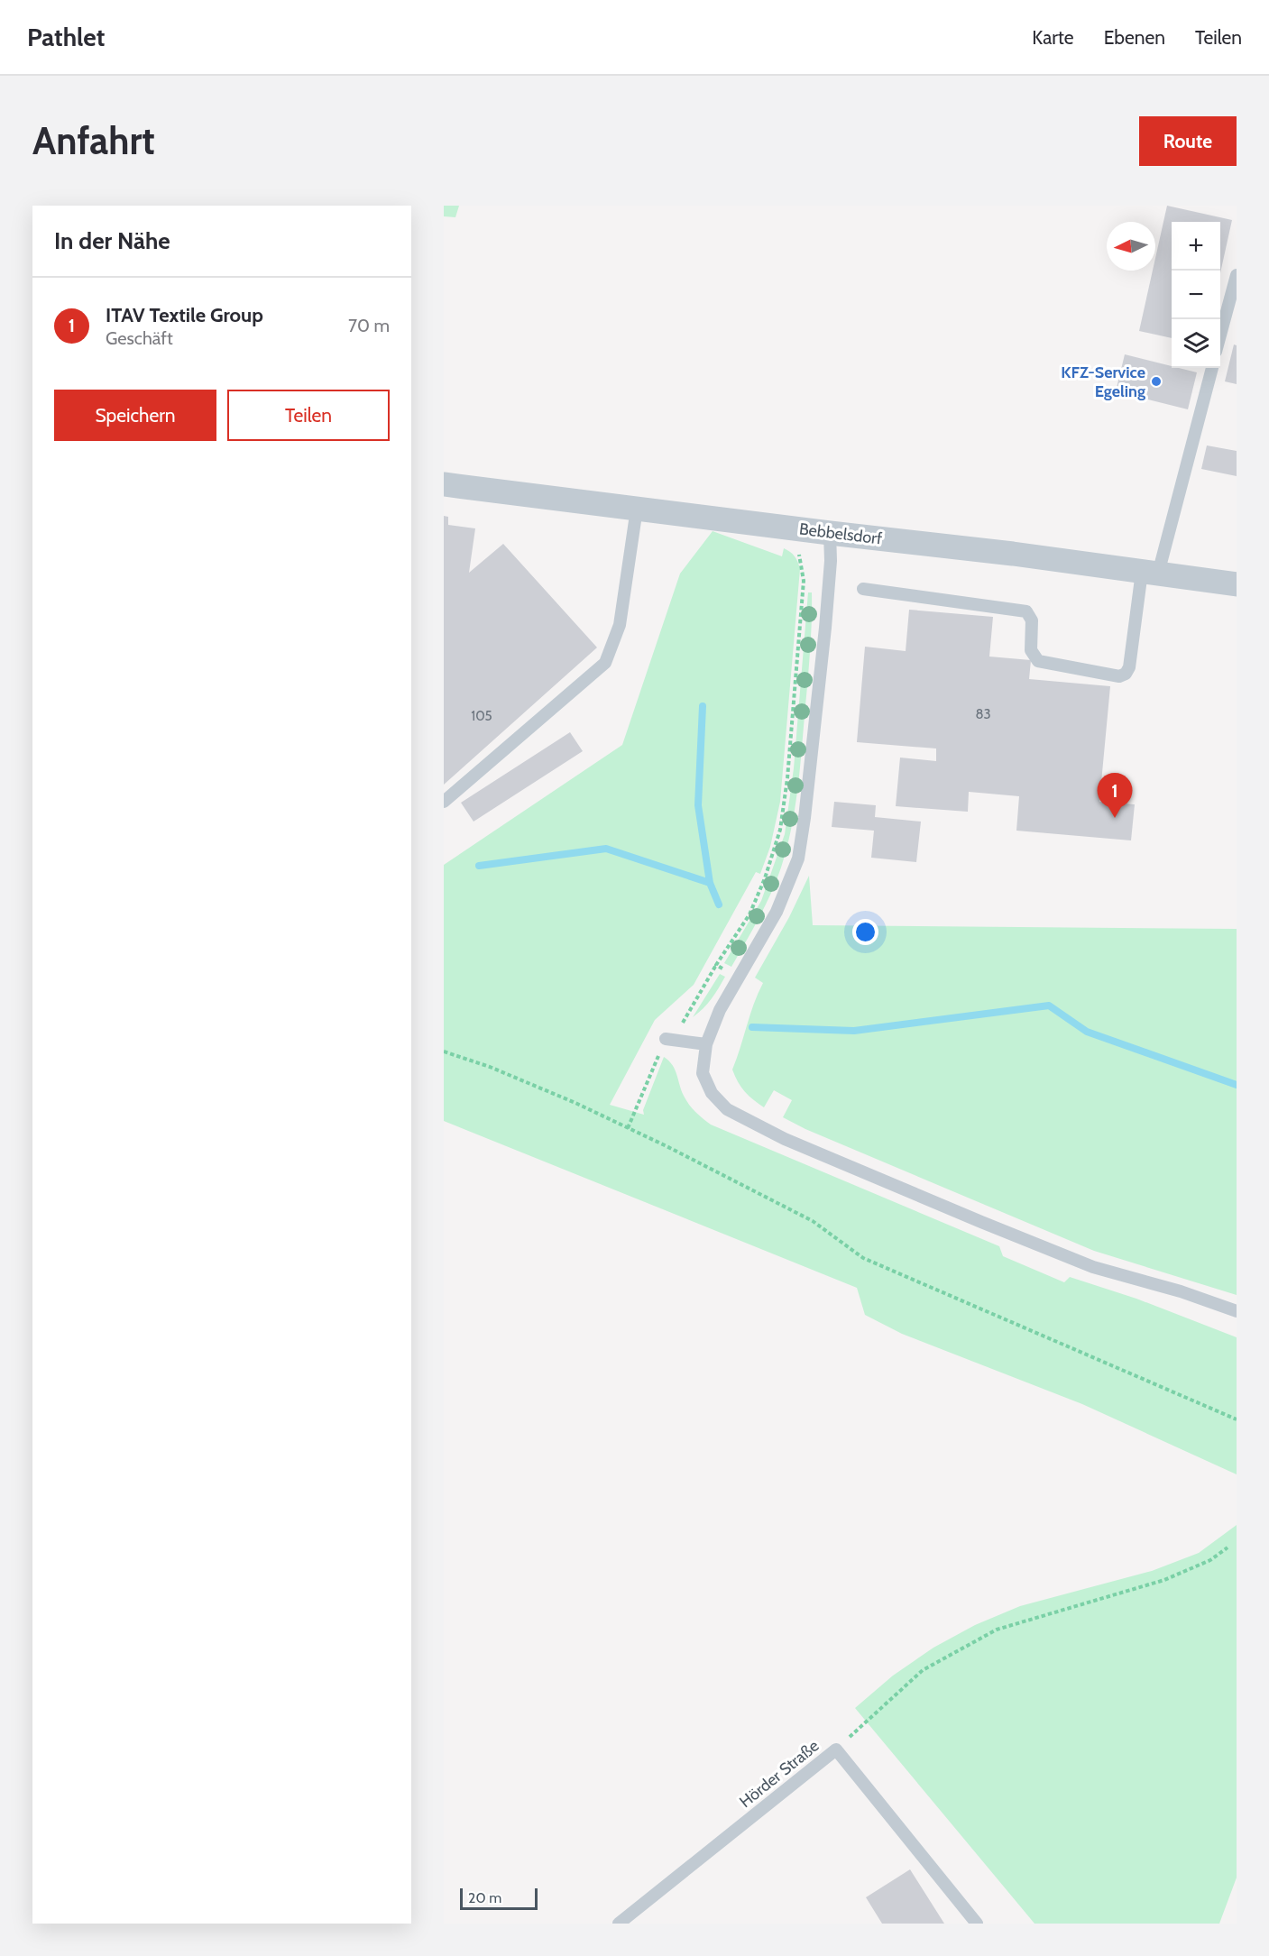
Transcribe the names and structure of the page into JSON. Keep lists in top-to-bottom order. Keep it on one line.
{"streets":{"street":["Bebbelsdorf"],"lane":["Hörder Straße"]},"places":["KFZ-Service Egeling"],"house_numbers":["83","105"],"scale_bar":"20 m","north":"left","page":{"header":"Pathlet","nav":["Karte","Ebenen","Teilen"],"buttons":["Route",["Speichern","Teilen"]],"title":"Anfahrt","heading":"In der Nähe","map_buttons":["+","−"],"list":[{"mark":"1","name":"ITAV Textile Group","note":"Geschäft","value":"70 m"}],"pins":"1","scale":"20 m"}}
